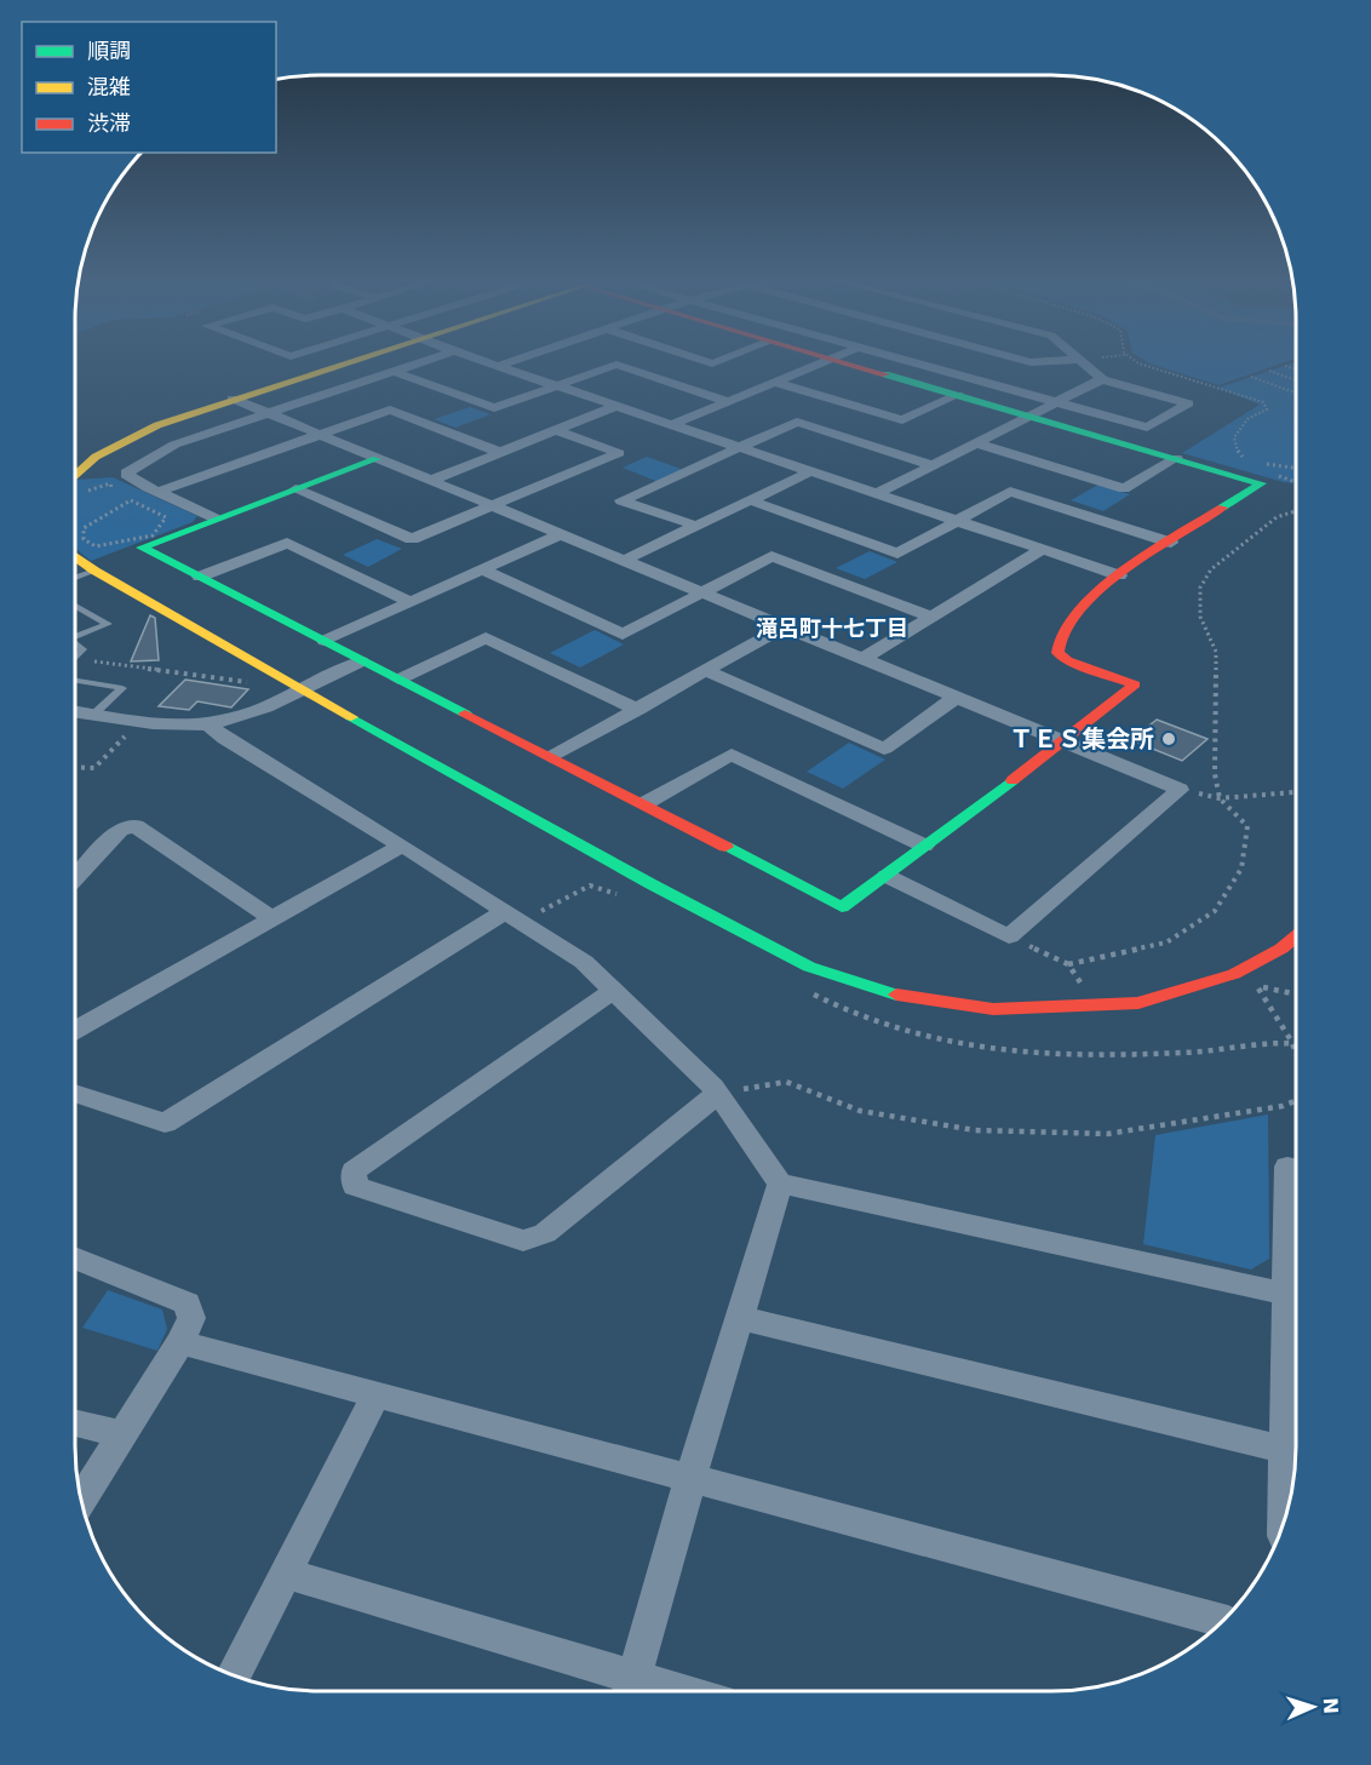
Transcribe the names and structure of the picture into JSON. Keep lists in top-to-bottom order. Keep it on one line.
{"districts":["滝呂町十七丁目"],"places":["ＴＥＳ集会所"],"legend":["順調","混雑","渋滞"],"north":"right"}
